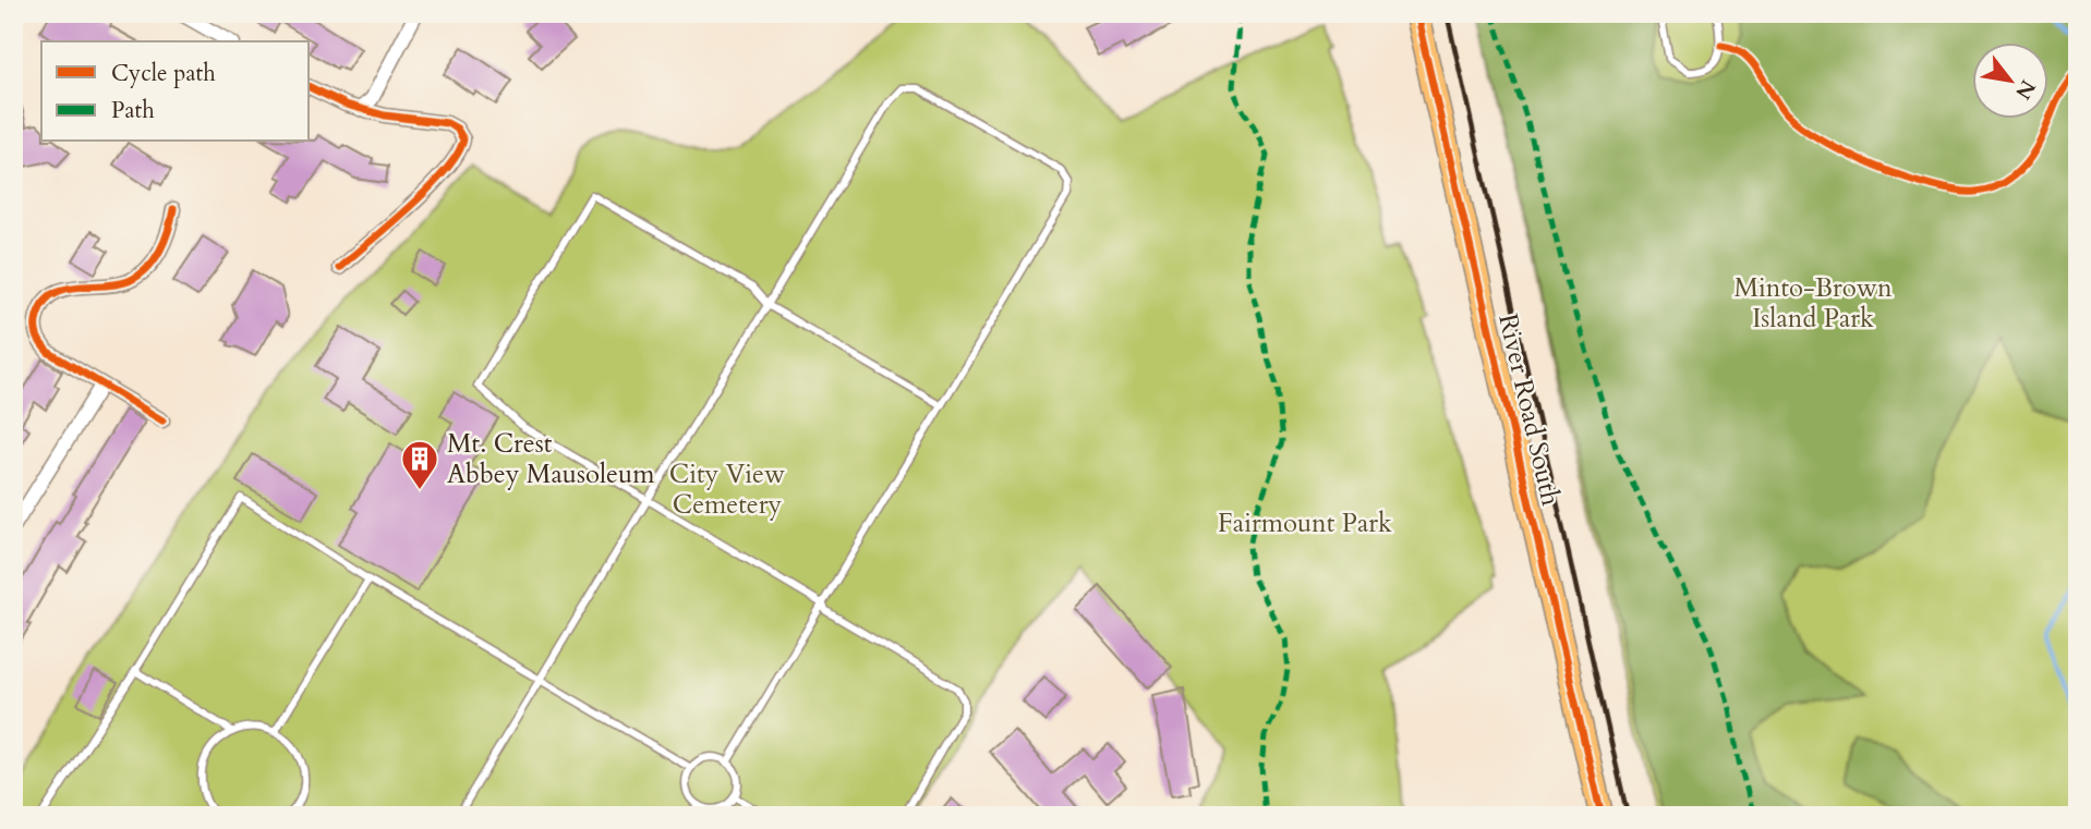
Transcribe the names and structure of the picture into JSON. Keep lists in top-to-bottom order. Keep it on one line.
{"streets":{"main road":["River Road South"]},"parks":["Minto-Brown Island Park","City View Cemetery","Fairmount Park"],"places":{"building":["Mt. Crest Abbey Mausoleum"]},"legend":["Cycle path","Path"],"north":"bottom right"}
